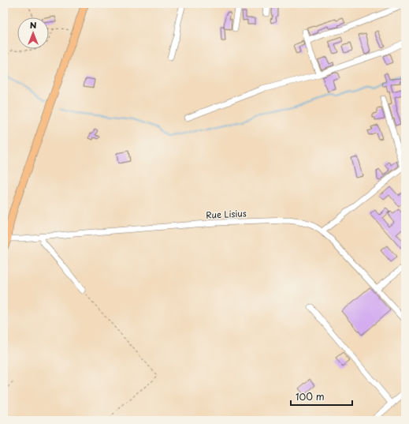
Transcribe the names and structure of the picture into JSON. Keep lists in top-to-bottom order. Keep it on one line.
{"streets":{"street":["Rue Lisius"]},"scale_bar":"100 m","north":"top"}
